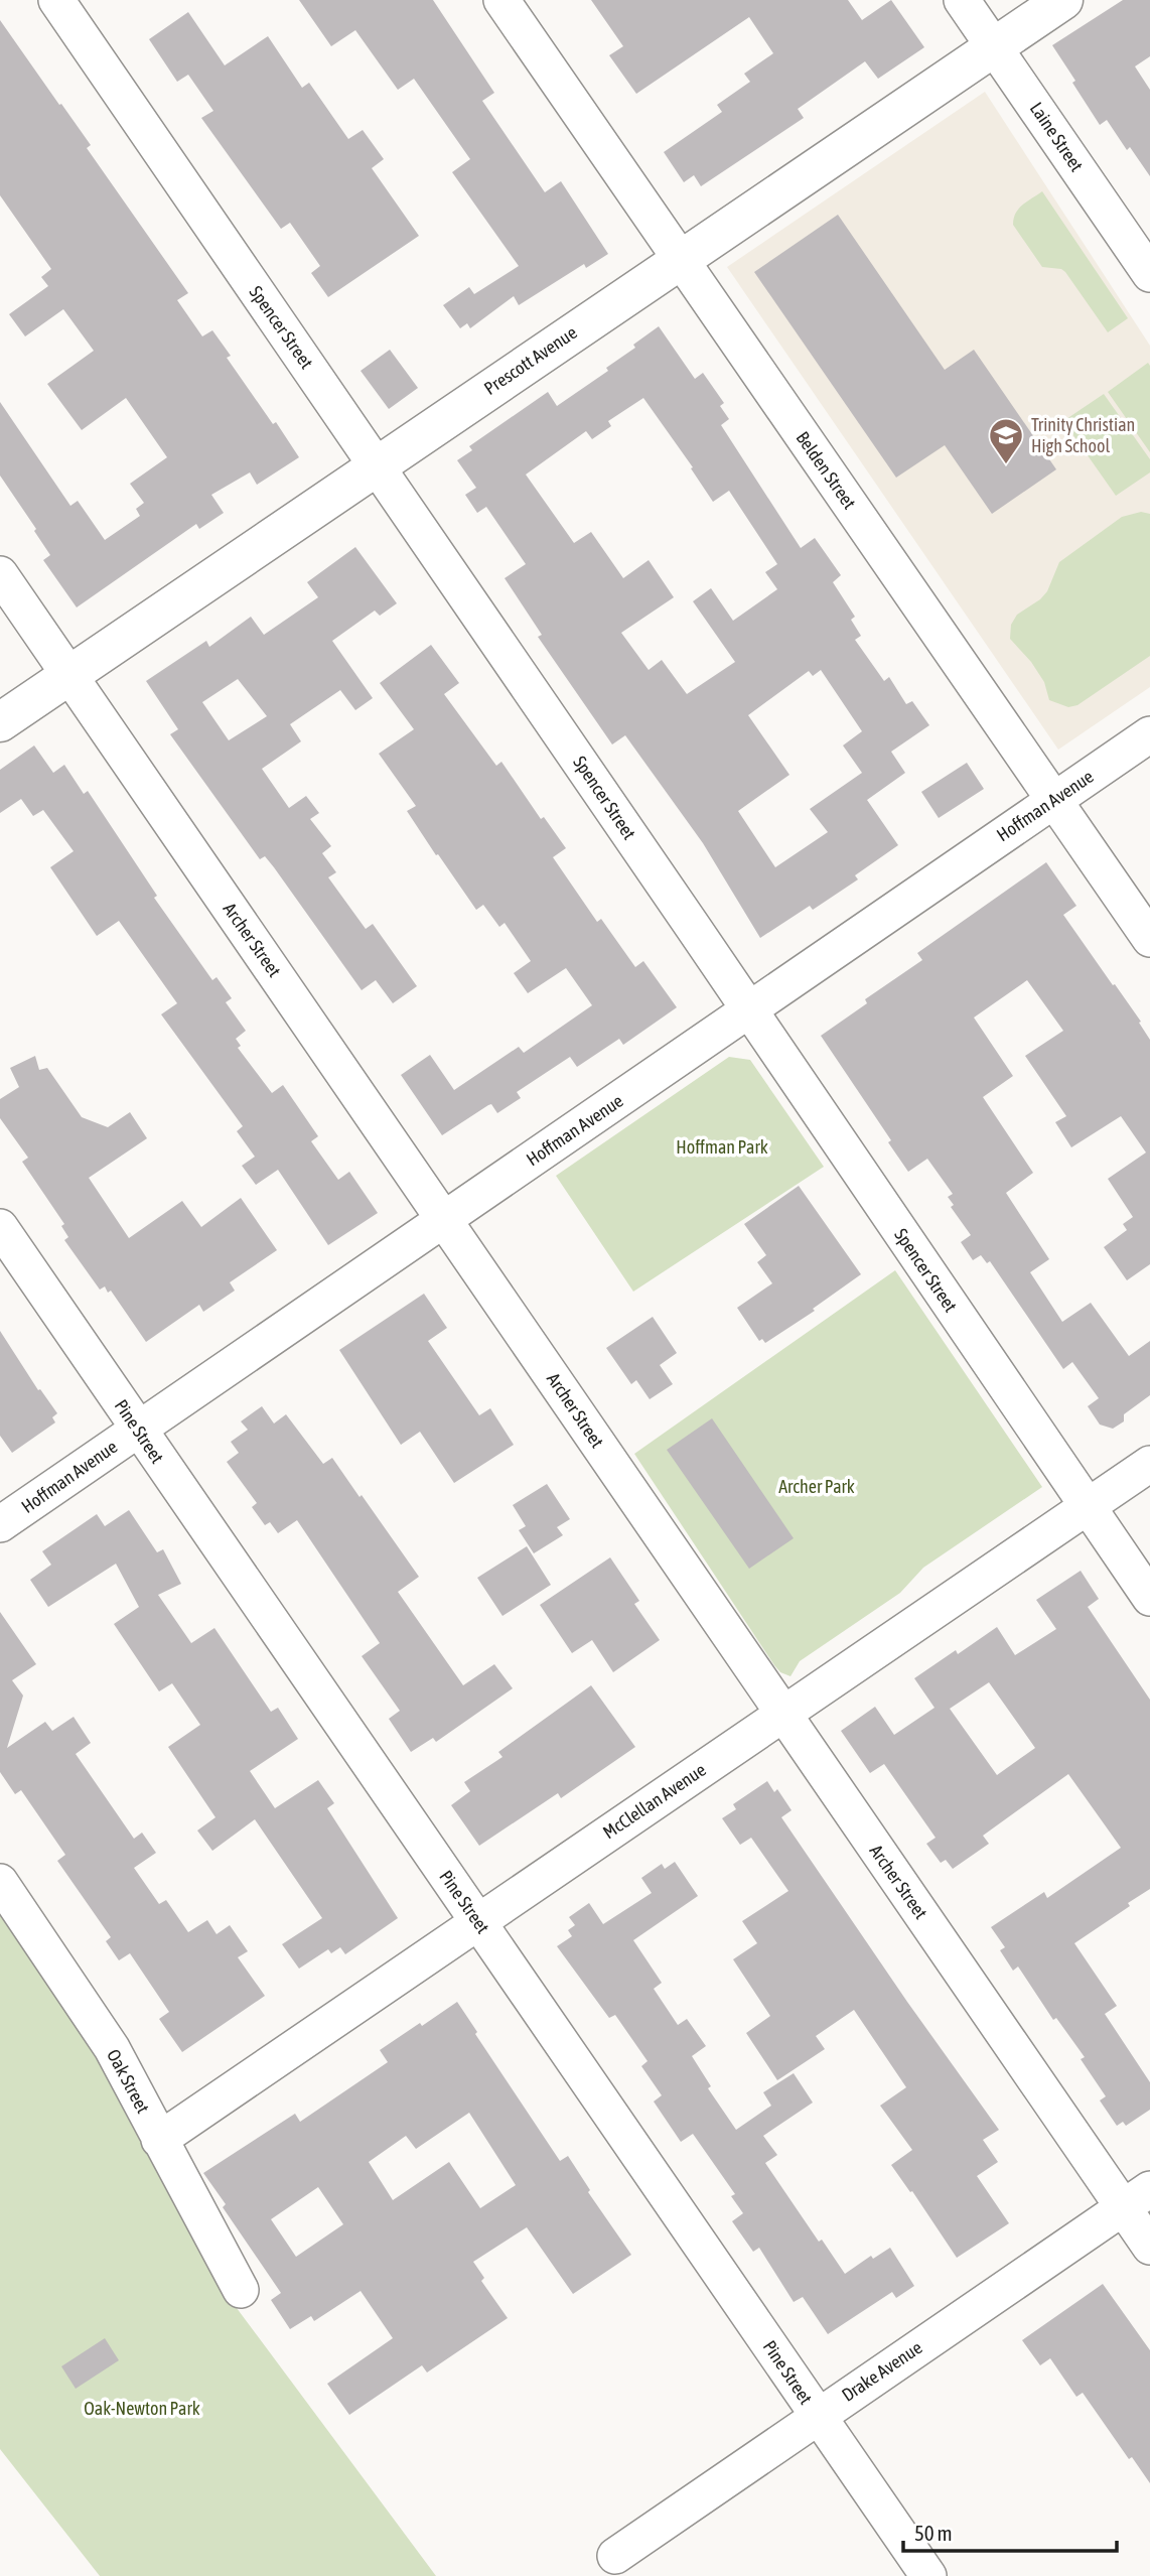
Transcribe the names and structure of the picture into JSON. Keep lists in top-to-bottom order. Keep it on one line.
{"streets":{"street":["Laine Street","Spencer Street","Prescott Avenue","Belden Street","Hoffman Avenue","Archer Street","Pine Street","McClellan Avenue","Oak Street","Drake Avenue"]},"crossings":[["Laine Street","Prescott Avenue"],["Spencer Street","Prescott Avenue"],["Spencer Street","Hoffman Avenue"],["Spencer Street","McClellan Avenue"],["Prescott Avenue","Belden Street"],["Prescott Avenue","Archer Street"],["Belden Street","Hoffman Avenue"],["Hoffman Avenue","Archer Street"],["Hoffman Avenue","Pine Street"],["Archer Street","McClellan Avenue"],["Archer Street","Drake Avenue"],["Pine Street","McClellan Avenue"],["Pine Street","Drake Avenue"],["McClellan Avenue","Oak Street"]],"parks":["Hoffman Park","Archer Park","Oak-Newton Park"],"places":{"school or university":["Trinity Christian High School"]},"scale_bar":"50 m"}
